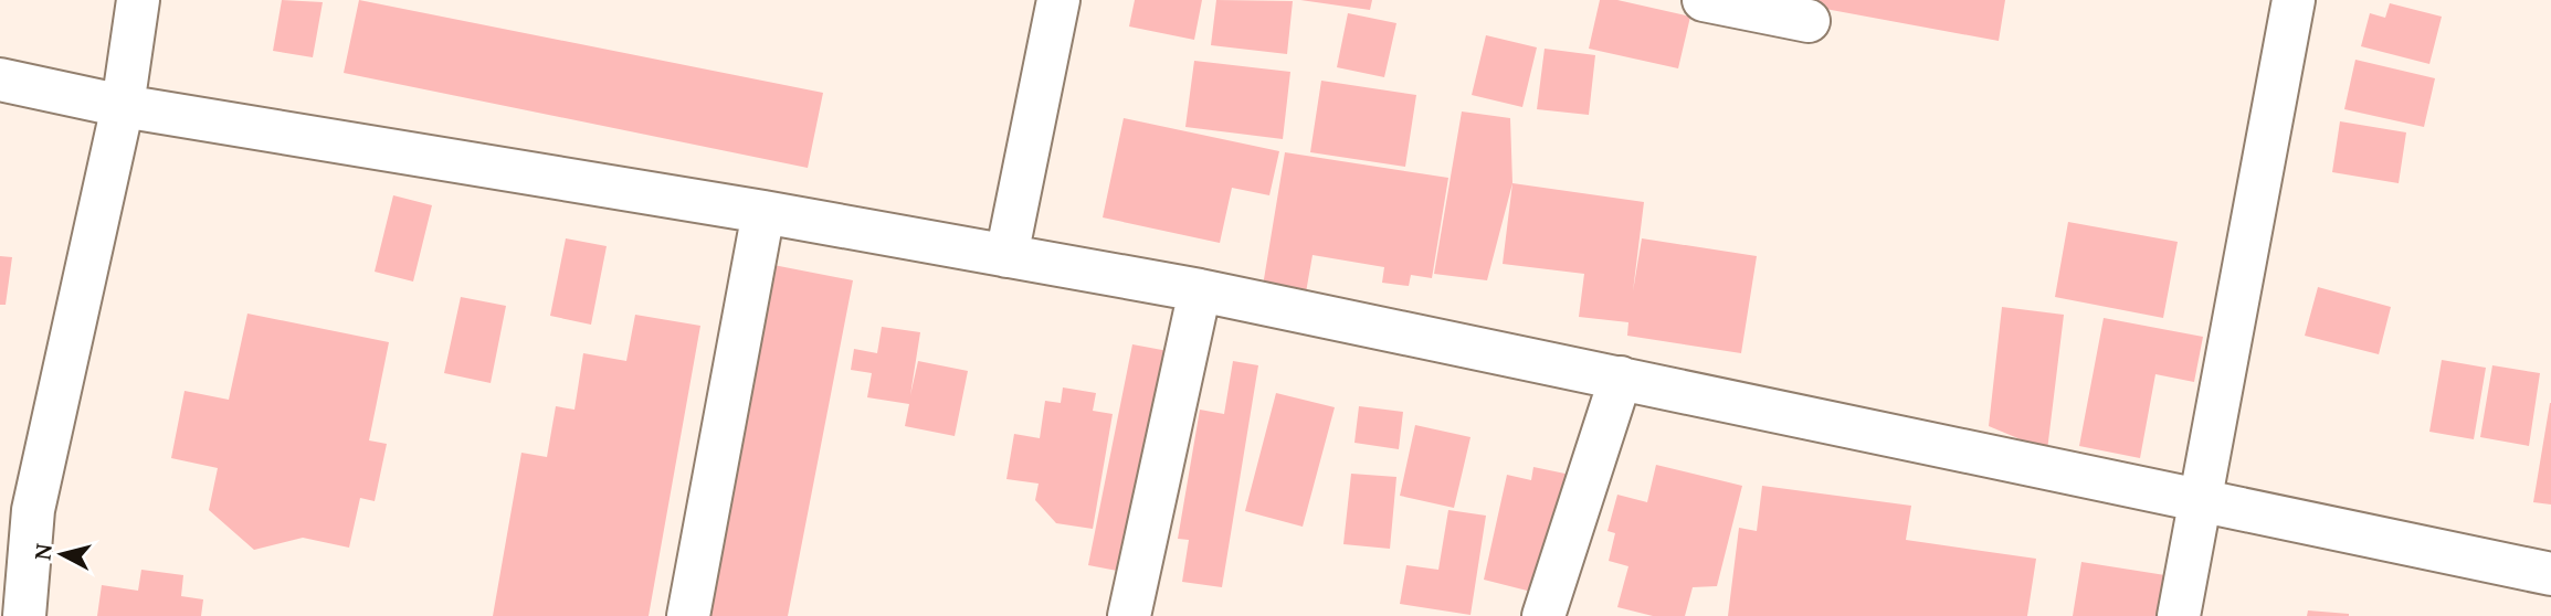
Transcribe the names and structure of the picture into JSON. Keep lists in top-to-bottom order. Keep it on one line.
{"north":"left"}
